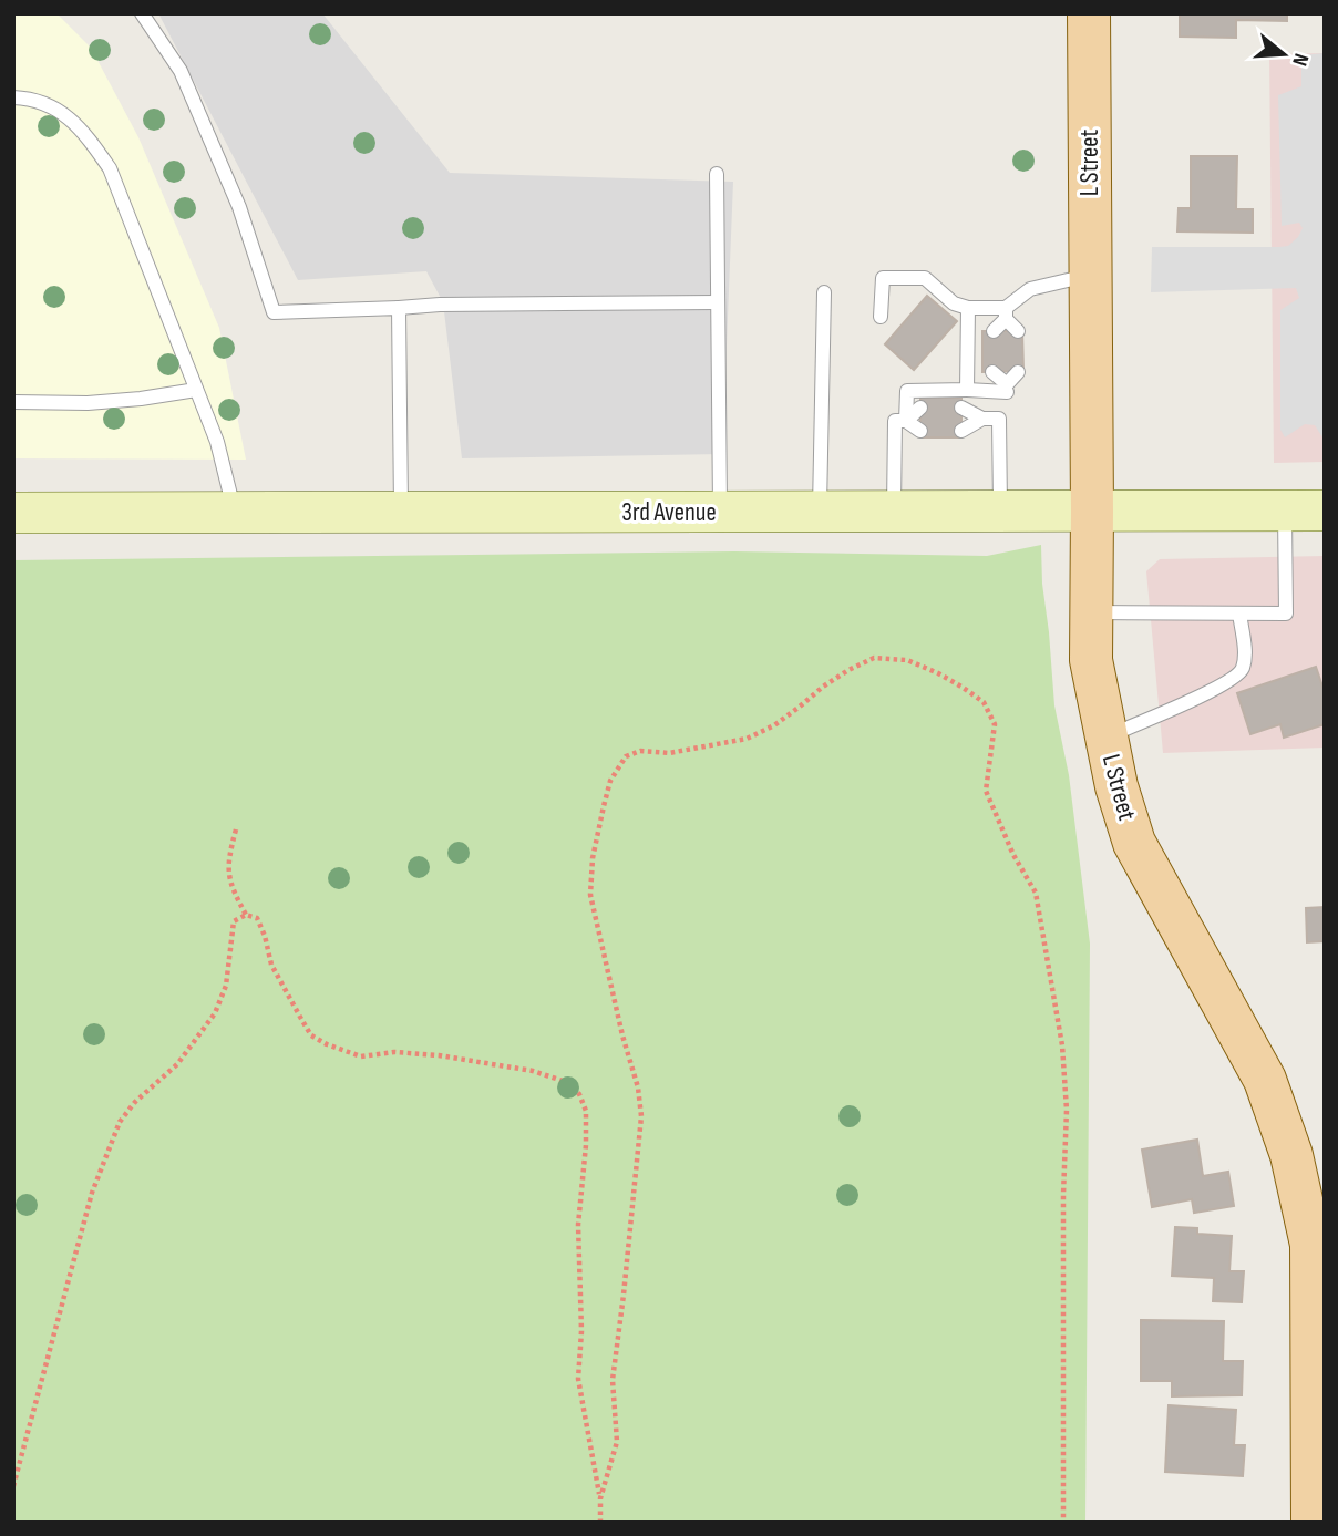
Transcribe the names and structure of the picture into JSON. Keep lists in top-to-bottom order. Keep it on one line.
{"streets":{"main road":["L Street","3rd Avenue"]},"crossings":[["L Street","3rd Avenue"]],"north":"right"}
